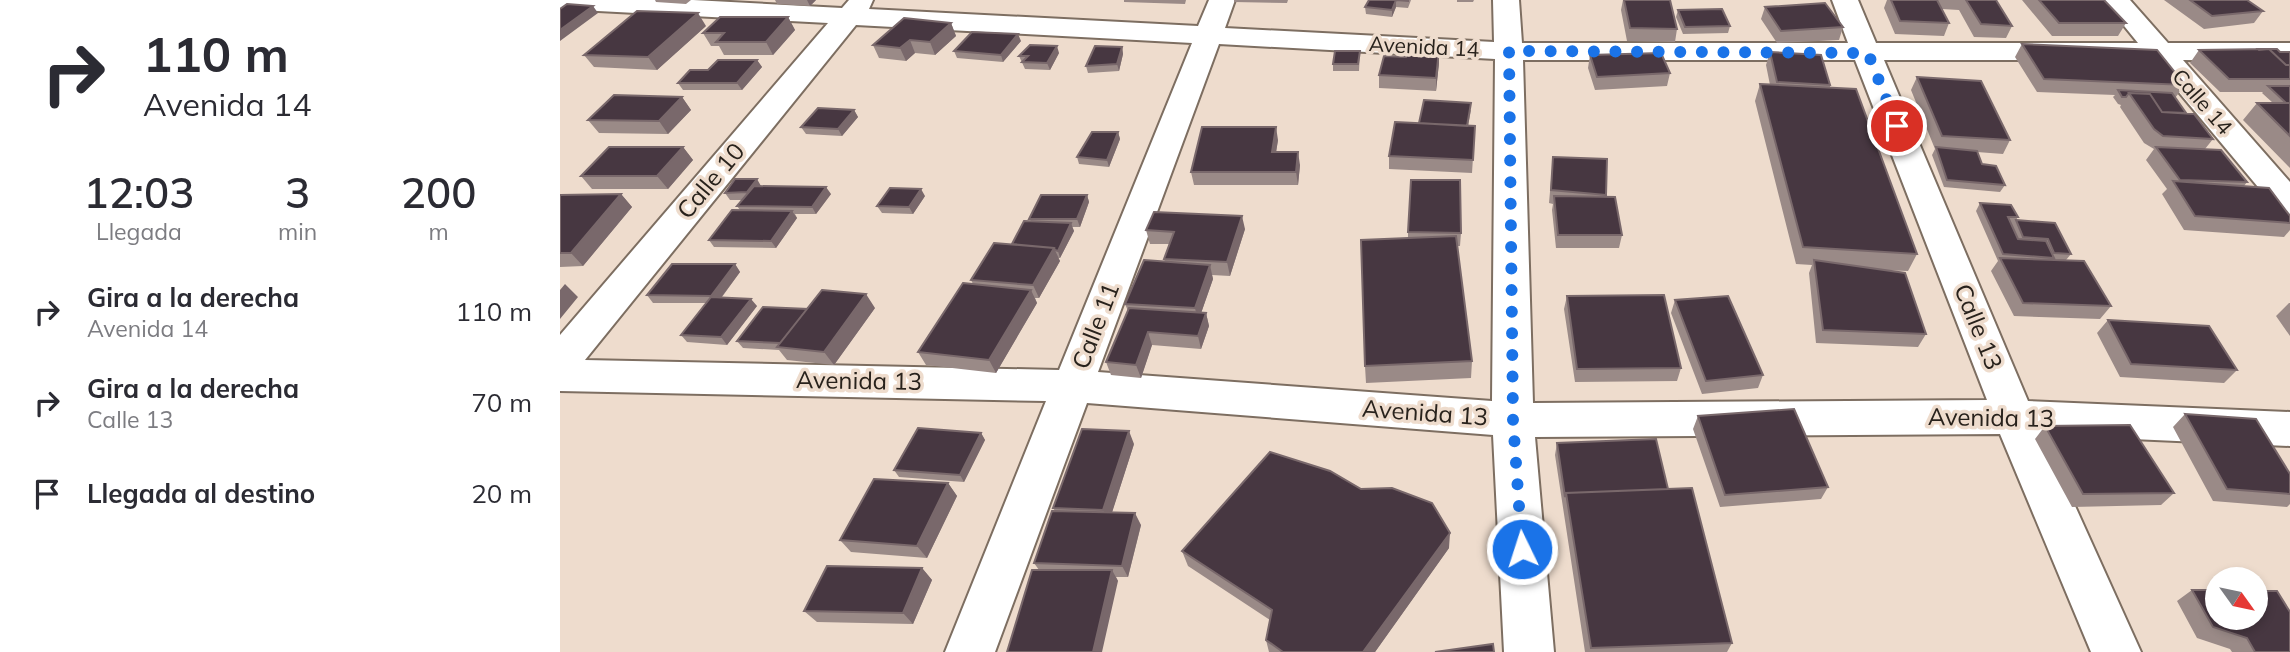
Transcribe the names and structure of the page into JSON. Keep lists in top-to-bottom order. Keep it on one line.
{"streets":{"street":["Avenida 14","Calle 14","Calle 10","Calle 11","Calle 13","Avenida 13"]},"crossings":[["Avenida 14","Calle 14"],["Avenida 14","Calle 10"],["Avenida 14","Calle 11"],["Avenida 14","Calle 13"],["Calle 11","Avenida 13"],["Calle 13","Avenida 13"]],"north":"bottom right","page":{"turn":["110 m","Avenida 14"],"eta":["12:03","Llegada","3","min","200","m"],"list":[{"name":"Gira a la derecha","note":"Avenida 14","value":"110 m"},{"name":"Gira a la derecha","note":"Calle 13","value":"70 m"},{"name":"Llegada al destino","value":"20 m"}]}}
